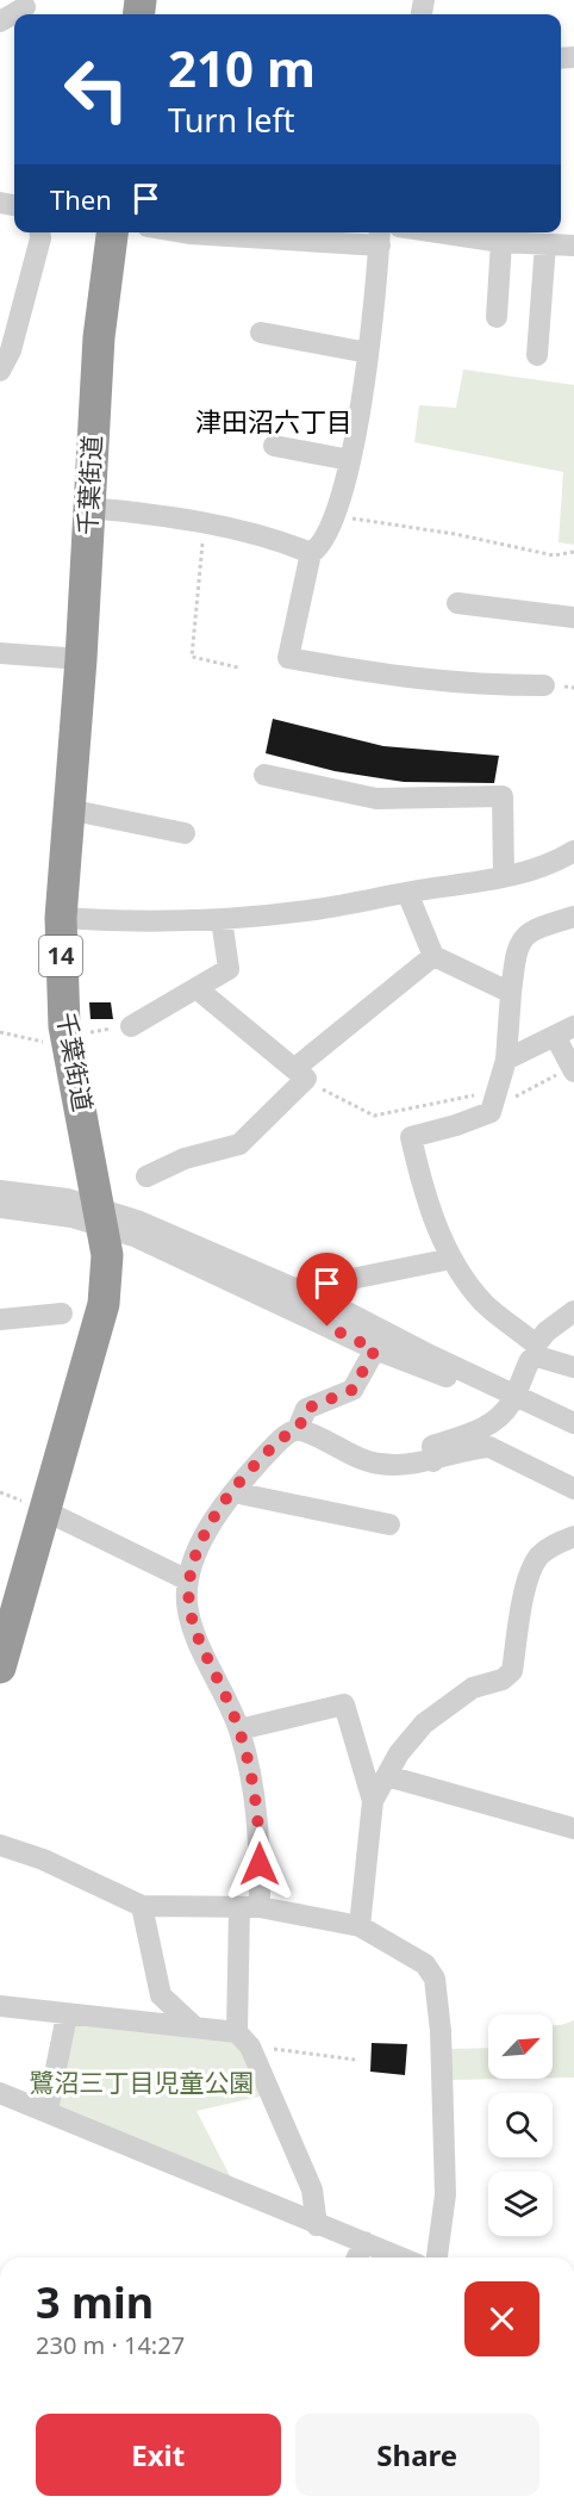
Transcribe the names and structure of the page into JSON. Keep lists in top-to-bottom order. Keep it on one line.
{"streets":{"highway":["千葉街道","14"]},"districts":["津田沼六丁目"],"parks":["鷺沼三丁目児童公園"],"north":"top right","page":{"turn":["210 m","Turn left"],"then":"Then","heading":["3 min","230 m · 14:27"],"buttons":["Exit","Share"]}}
